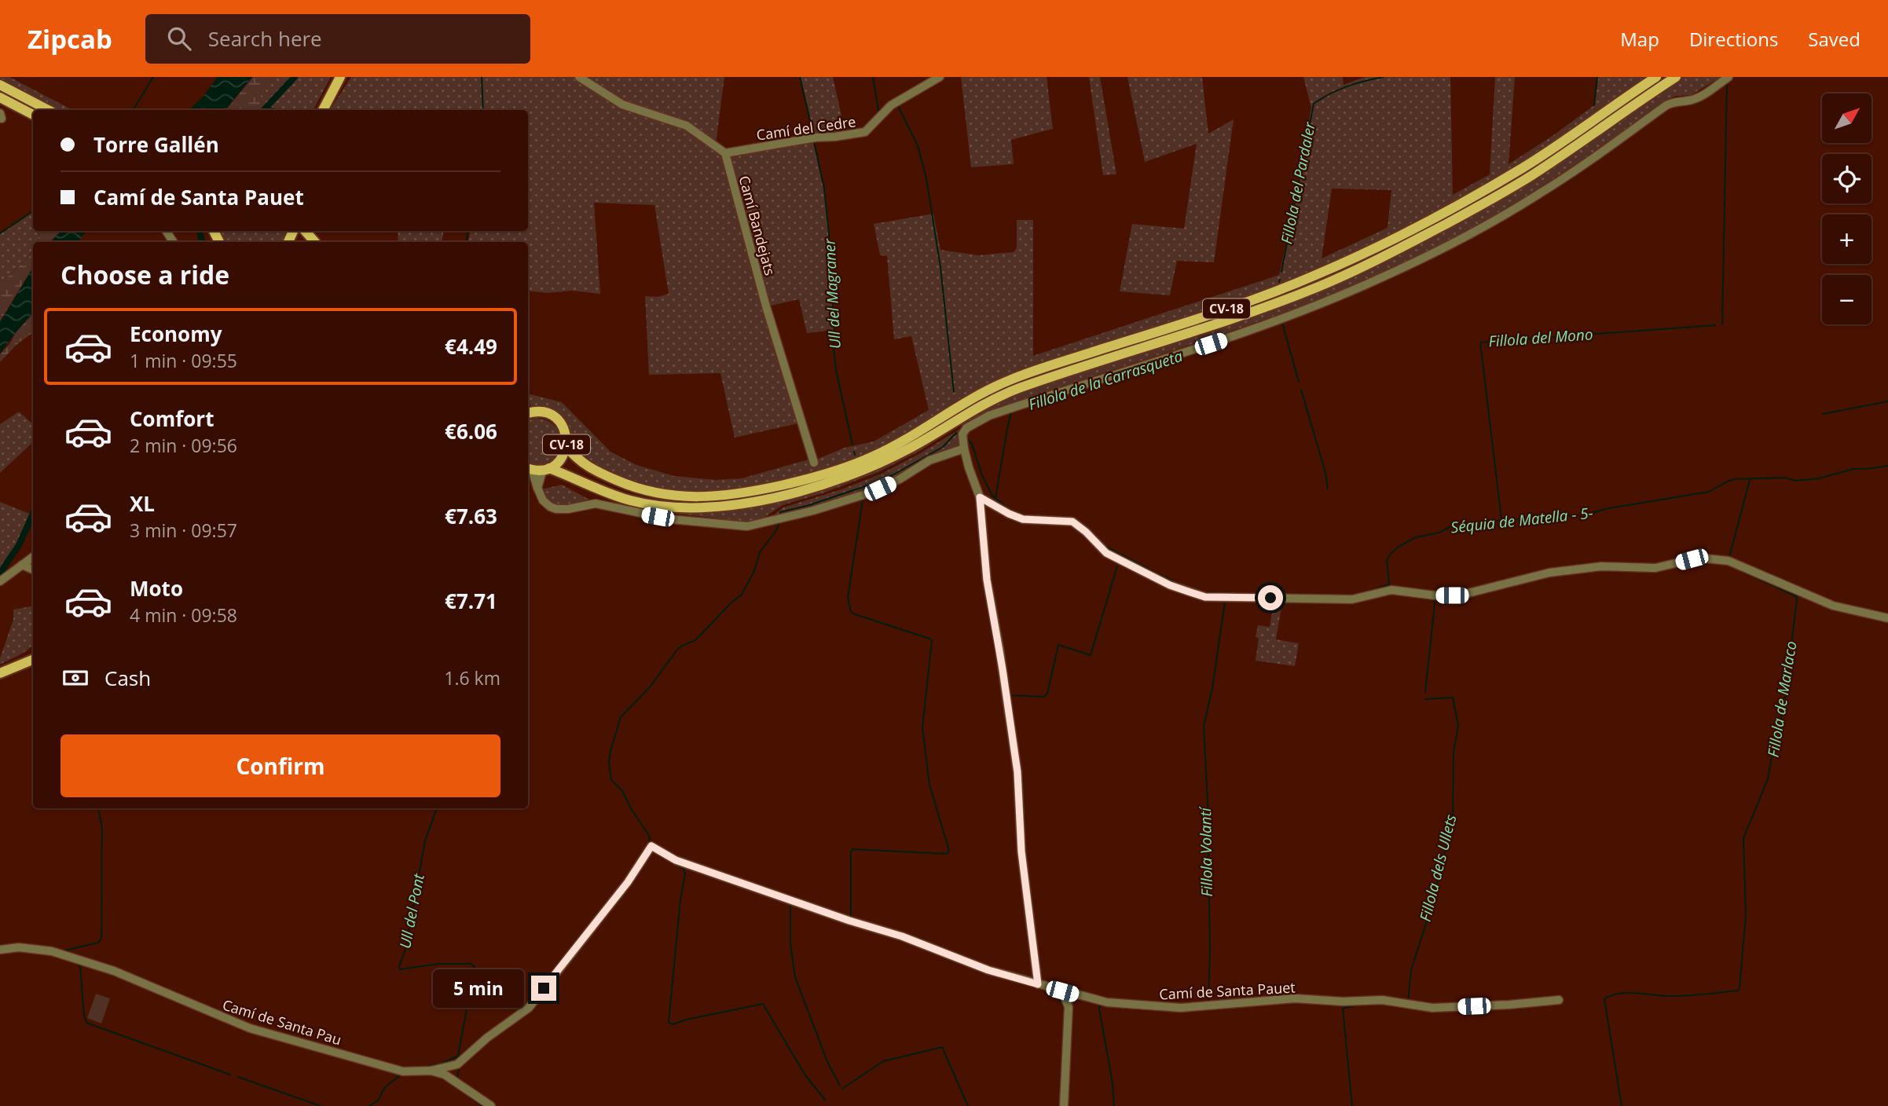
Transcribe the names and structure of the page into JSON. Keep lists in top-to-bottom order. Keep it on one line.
{"streets":{"main road":["CV-18"],"street":["Camí del Cedre","Camí Bandejats","Camí de Santa Pauet","Camí de Santa Pau"]},"crossings":[["Camí del Cedre","Camí Bandejats"],["Camí de Santa Pauet","Camí de Santa Pau"]],"water":["Fillola del Pardaler","Ull del Magraner","Fillola del Mono","Fillola de la Carrasqueta","Séquia de Matella - 5-","Fillola de Marlaco","Fillola Volantí","Fillola dels Ullets","Ull del Pont"],"north":"top right","page":{"header":"Zipcab","search":"Search here","nav":["Map","Directions","Saved"],"map_buttons":["+","−"],"banner":["Torre Gallén","Camí de Santa Pauet"],"heading":"Choose a ride","list":[{"name":"Economy","note":"1 min · 09:55","value":"€4.49"},{"name":"Comfort","note":"2 min · 09:56","value":"€6.06"},{"name":"XL","note":"3 min · 09:57","value":"€7.63"},{"name":"Moto","note":"4 min · 09:58","value":"€7.71"}],"pay":["Cash","1.6 km"],"buttons":"Confirm","bubble":"5 min"}}
